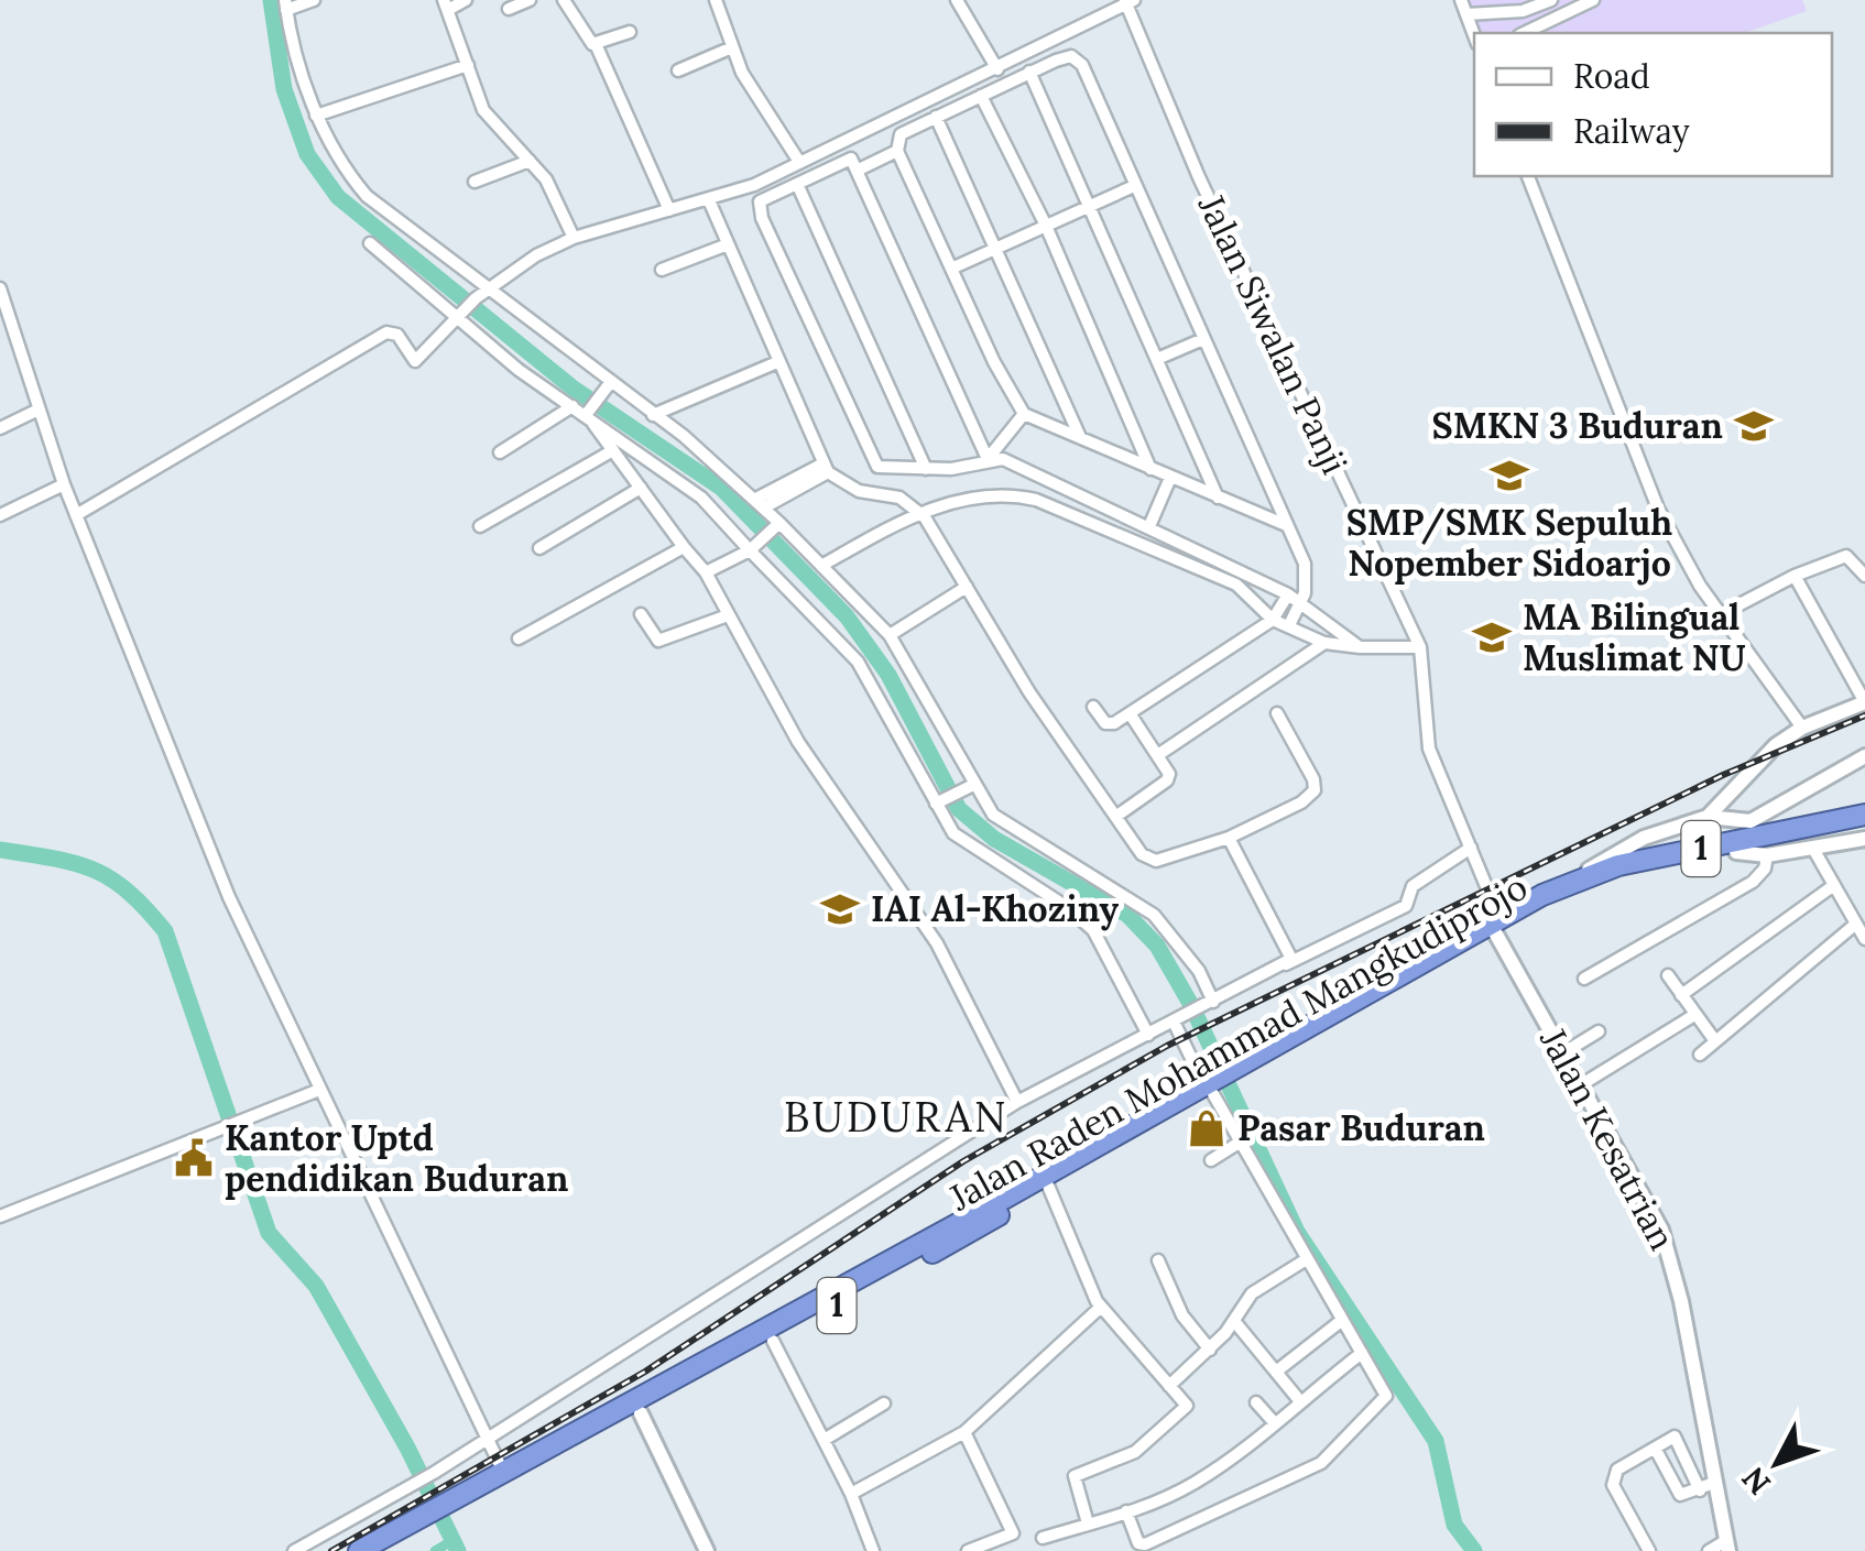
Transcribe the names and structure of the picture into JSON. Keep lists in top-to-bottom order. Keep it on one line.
{"streets":{"highway":["1","Jalan Raden Mohammad Mangkudiprojo"],"street":["Jalan Siwalan Panji","Jalan Kesatrian"]},"crossings":[["Jalan Siwalan Panji","Jalan Raden Mohammad Mangkudiprojo"],["Jalan Siwalan Panji","Jalan Kesatrian"],["1","Jalan Raden Mohammad Mangkudiprojo"],["Jalan Raden Mohammad Mangkudiprojo","Jalan Kesatrian"]],"districts":["BUDURAN"],"places":{"school or university":["SMKN 3 Buduran","SMP/SMK Sepuluh Nopember Sidoarjo","MA Bilingual Muslimat NU","IAI Al-Khoziny"],"shop":["Pasar Buduran"],"public building":["Kantor Uptd pendidikan Buduran"]},"legend":["Road","Railway"],"north":"bottom left"}
